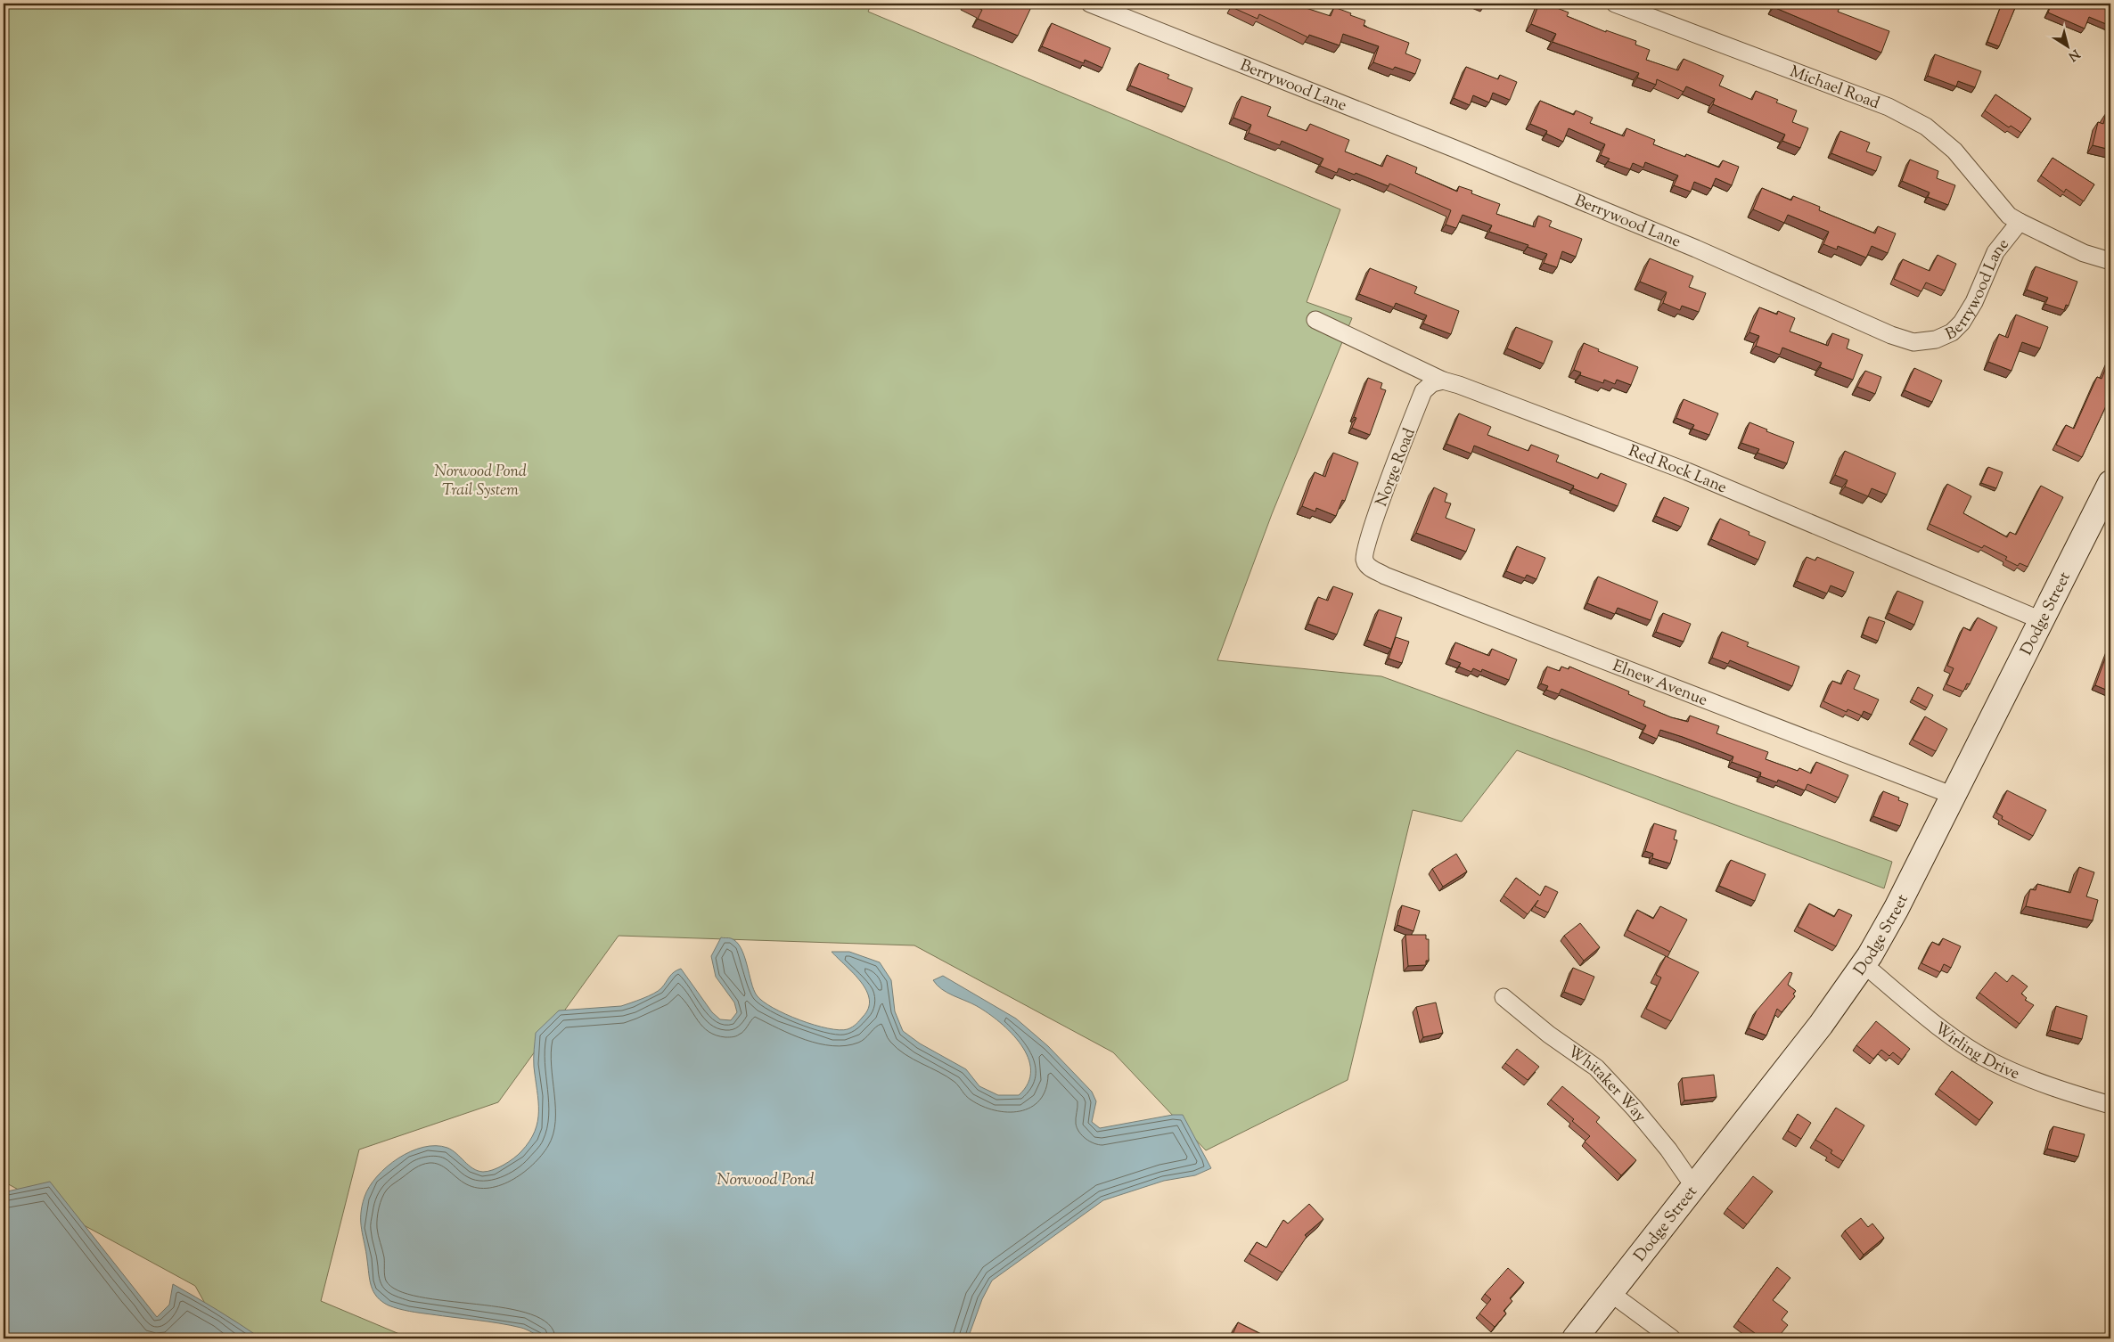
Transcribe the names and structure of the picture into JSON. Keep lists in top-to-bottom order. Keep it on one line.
{"streets":{"main road":["Dodge Street"],"street":["Berrywood Lane","Michael Road","Norge Road","Red Rock Lane","Elnew Avenue","Wirling Drive","Whitaker Way"]},"crossings":[["Berrywood Lane","Michael Road"],["Norge Road","Red Rock Lane"],["Norge Road","Elnew Avenue"],["Red Rock Lane","Dodge Street"],["Dodge Street","Elnew Avenue"],["Dodge Street","Wirling Drive"],["Dodge Street","Whitaker Way"]],"water":["Norwood Pond"],"parks":["Norwood Pond Trail System"],"north":"bottom right"}
